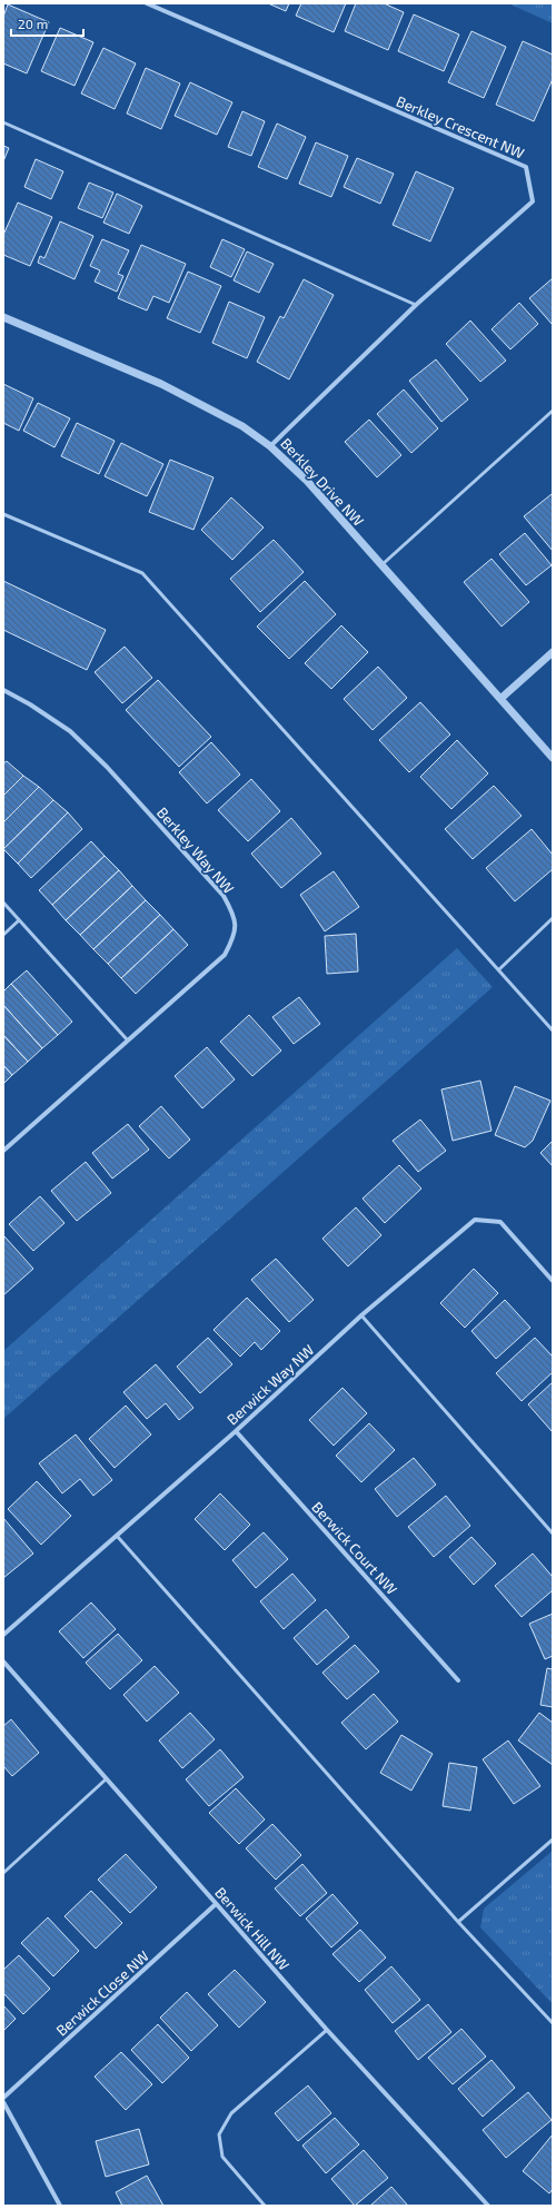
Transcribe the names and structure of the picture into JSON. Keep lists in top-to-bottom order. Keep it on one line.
{"streets":{"street":["Berkley Crescent NW","Berkley Drive NW","Berkley Way NW","Berwick Way NW","Berwick Court NW","Berwick Hill NW","Berwick Close NW"]},"crossings":[["Berkley Crescent NW","Berkley Drive NW"],["Berwick Way NW","Berwick Court NW"],["Berwick Hill NW","Berwick Close NW"]],"scale_bar":"20 m"}
